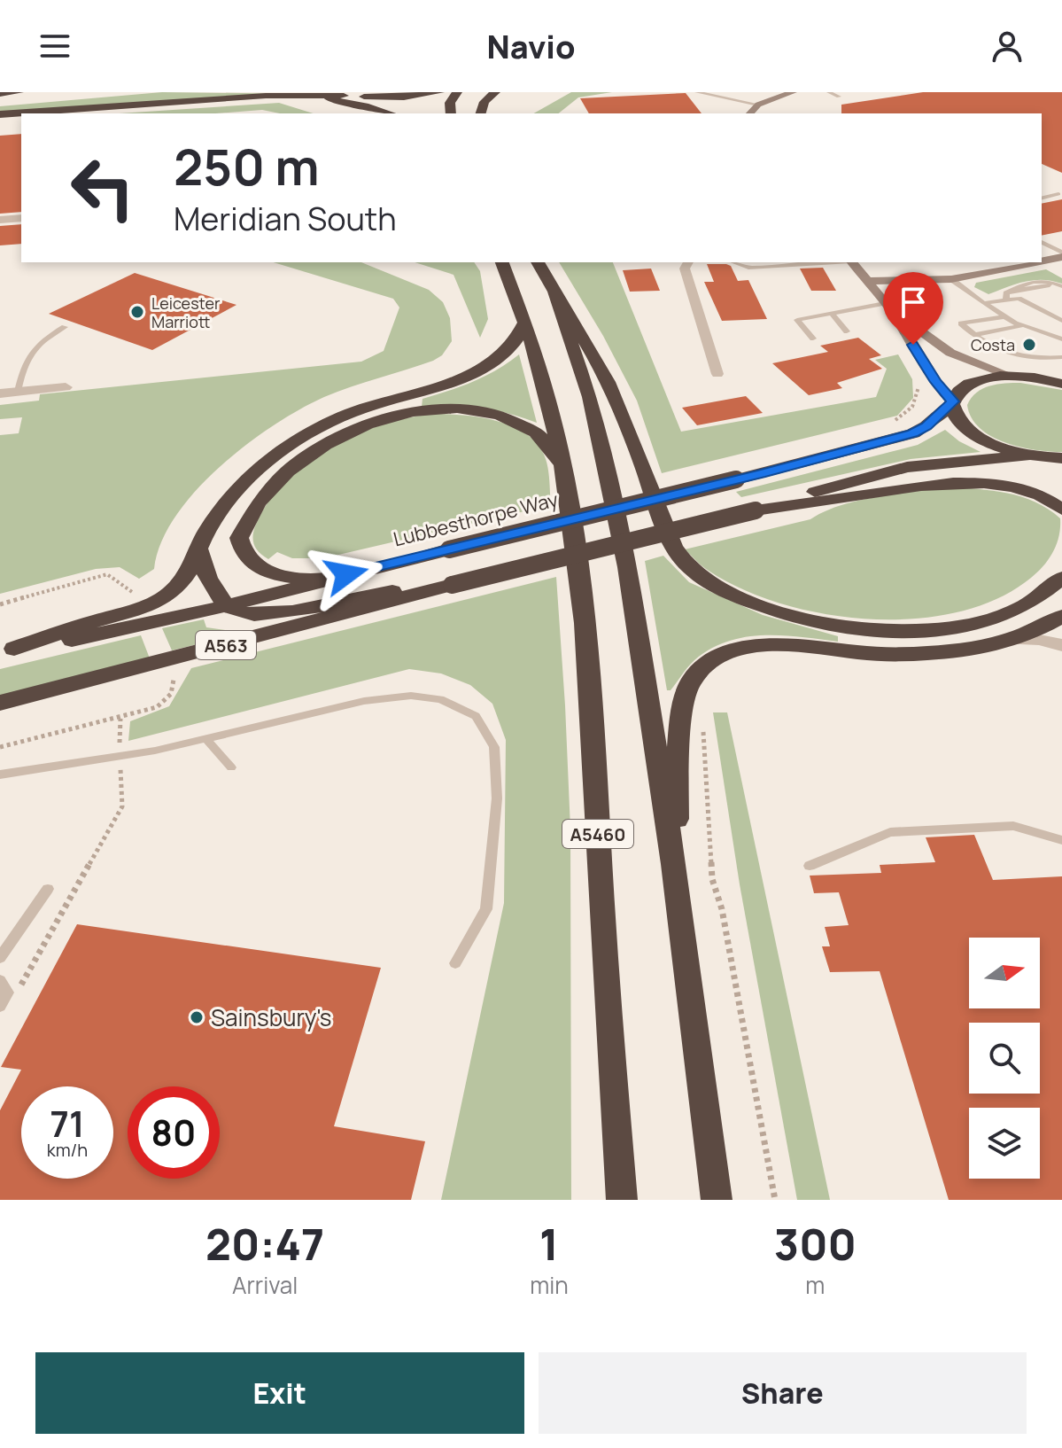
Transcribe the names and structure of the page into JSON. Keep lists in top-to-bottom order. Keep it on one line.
{"streets":{"highway":["Lubbesthorpe Way","A563","A5460"]},"crossings":[["Lubbesthorpe Way","A563"],["A563","A5460"]],"places":["Leicester Marriott","Costa","Sainsbury's"],"north":"right","page":{"header":"Navio","turn":["250 m","Meridian South"],"speed":"71 km/h","limit":"80","eta":["20:47","Arrival","1","min","300","m"],"buttons":["Exit","Share"]}}
